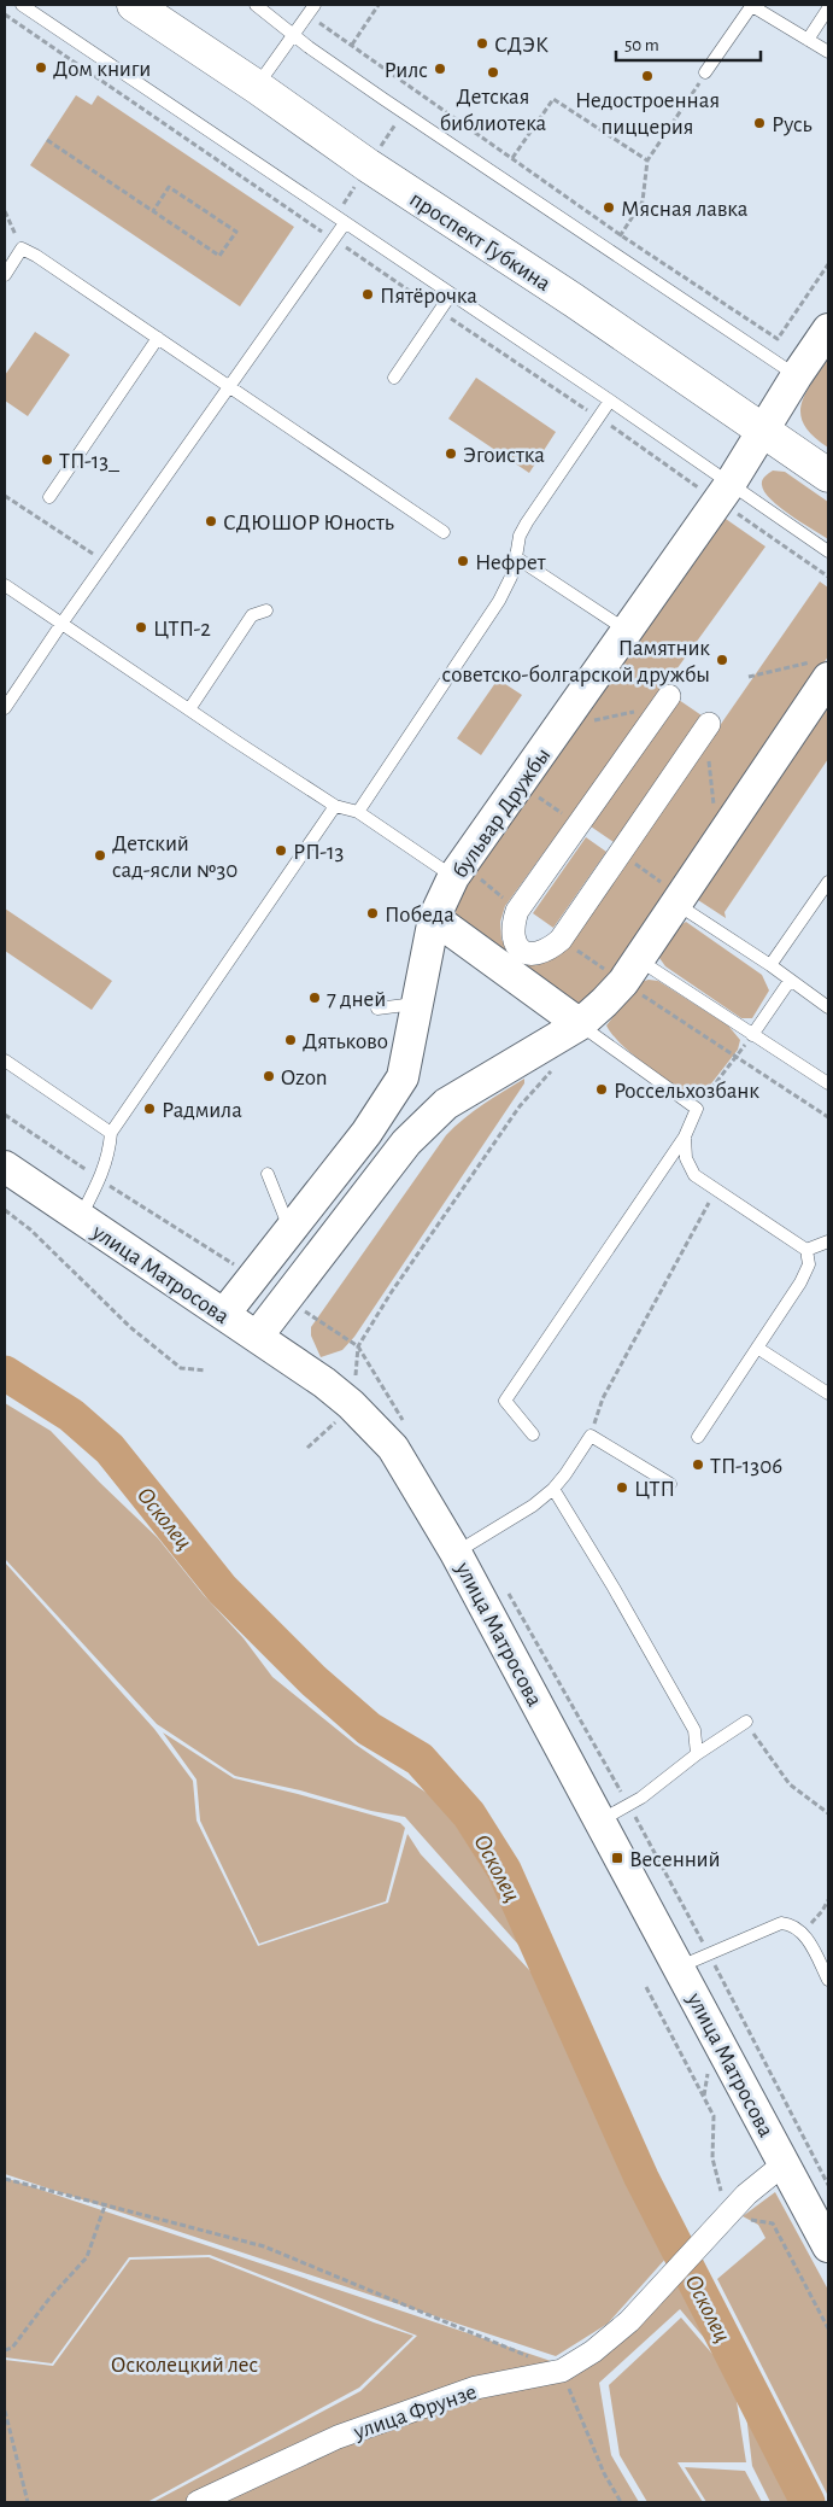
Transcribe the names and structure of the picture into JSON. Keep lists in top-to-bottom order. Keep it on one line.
{"streets":{"main road":["проспект Губкина","бульвар Дружбы","улица Матросова"],"street":["улица Фрунзе"]},"crossings":[["проспект Губкина","бульвар Дружбы"],["бульвар Дружбы","улица Матросова"],["улица Матросова","улица Фрунзе"]],"water":["Осколец"],"parks":["Осколецкий лес"],"places":{"other":["СДЭК","Дом книги","Рилс","Детская библиотека","Недостроенная пиццерия","Русь","Мясная лавка","Пятёрочка","Эгоистка","ТП-13_","СДЮШОР Юность","Нефрет","ЦТП-2","Памятник советско-болгарской дружбы","РП-13","Детский сад-ясли №30","Победа","7 дней","Дятьково","Ozon","Россельхозбанк","Радмила","ТП-1306","ЦТП"],"transit":["Весенний"]},"scale_bar":"50 m"}
